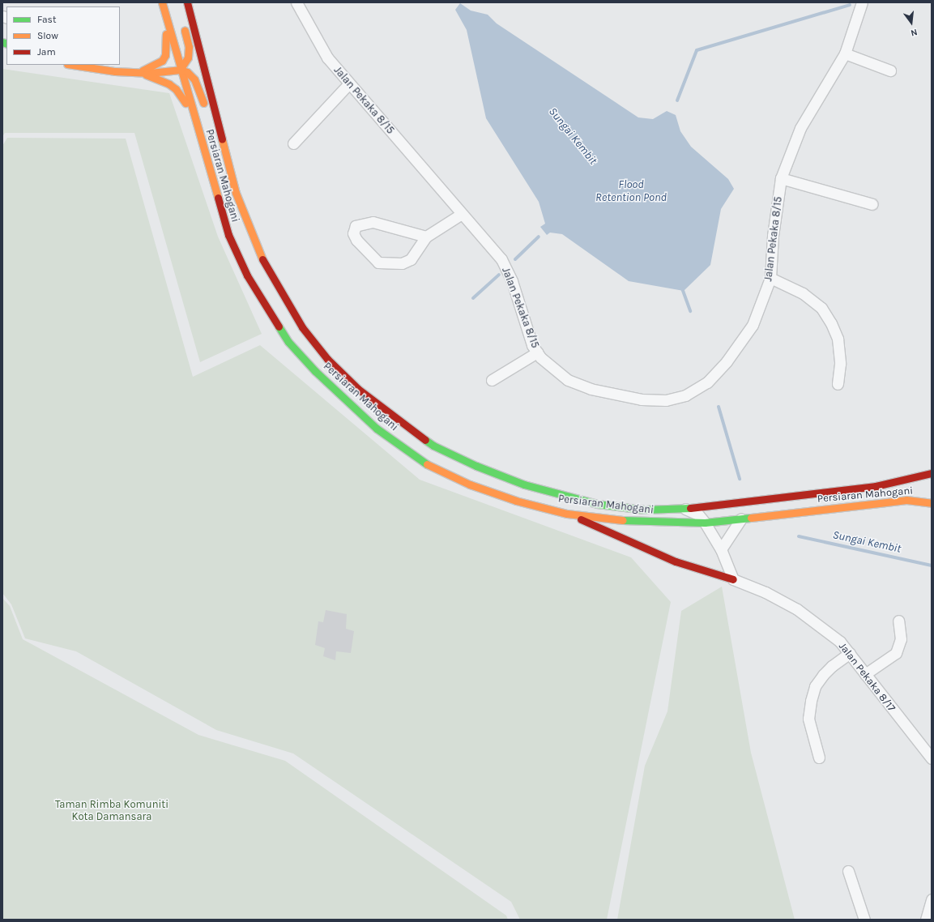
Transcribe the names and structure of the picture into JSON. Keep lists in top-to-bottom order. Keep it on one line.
{"streets":{"main road":["Persiaran Mahogani"],"street":["Jalan Pekaka 8/15","Jalan Pekaka 8/17"]},"water":["Sungai Kembit","Flood Retention Pond"],"parks":["Taman Rimba Komuniti Kota Damansara"],"legend":["Fast","Slow","Jam"],"north":"bottom"}
